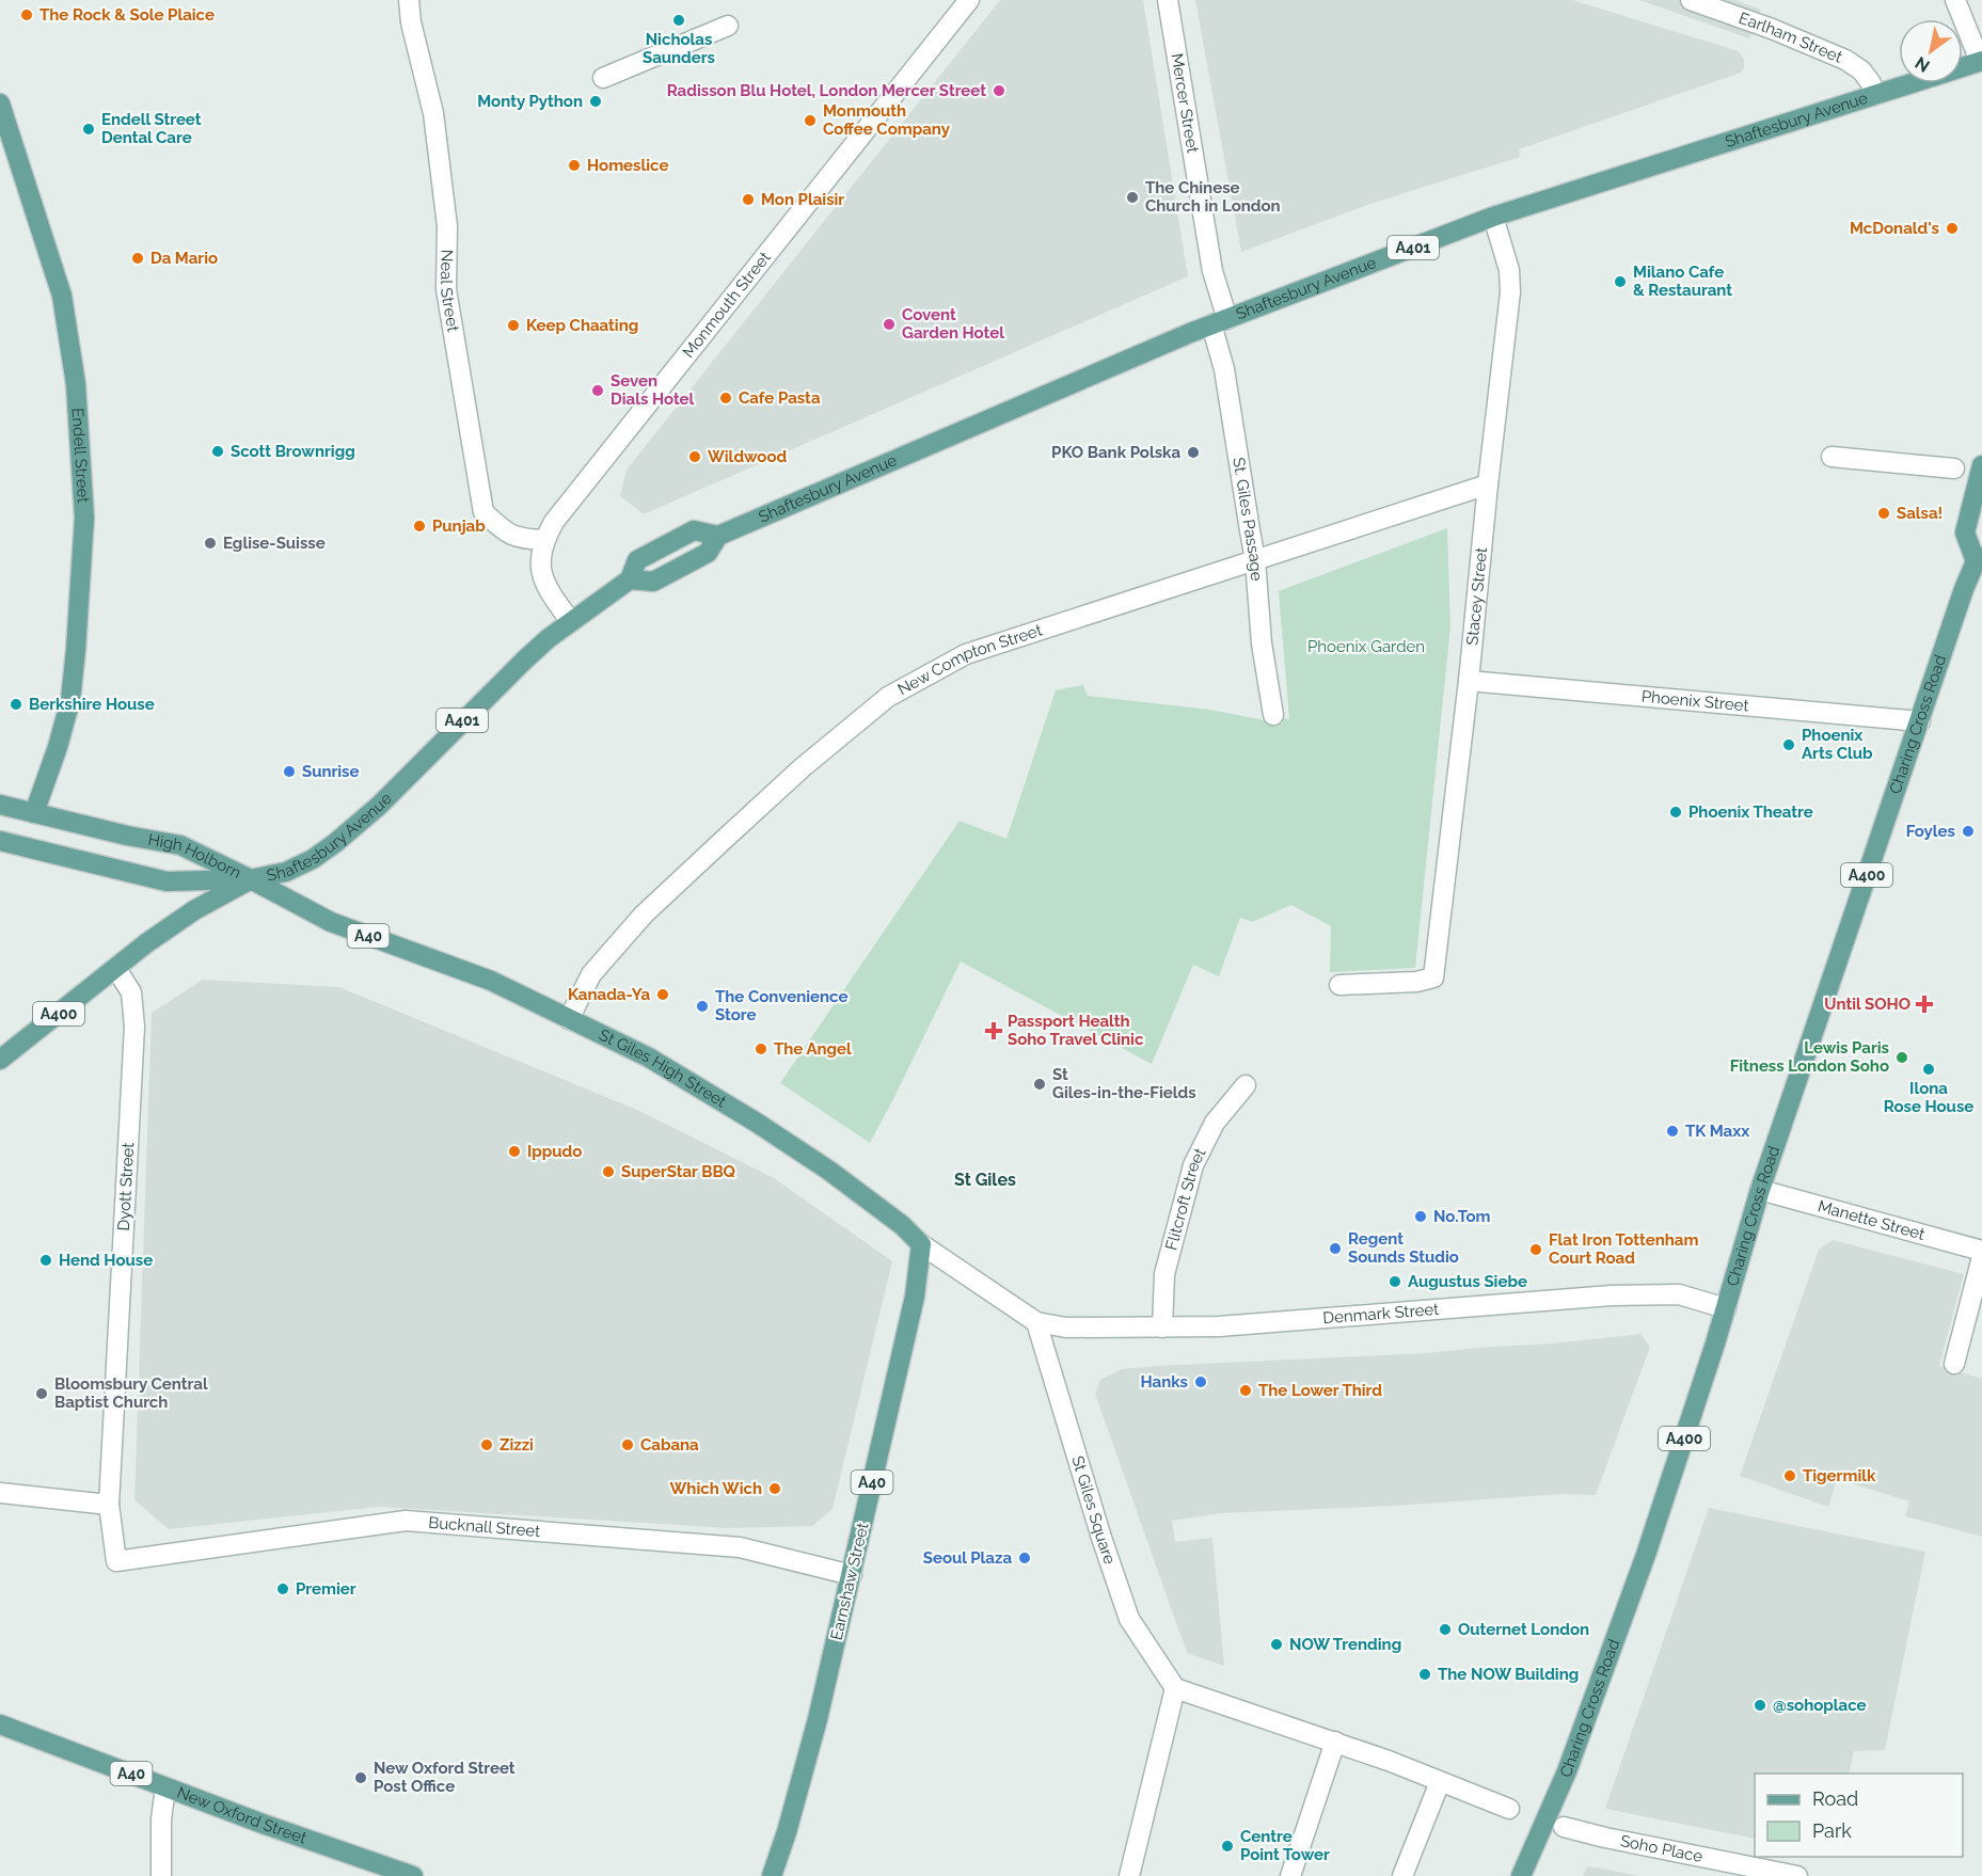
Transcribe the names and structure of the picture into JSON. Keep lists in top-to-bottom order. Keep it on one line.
{"streets":{"main road":["Shaftesbury Avenue","A401","Endell Street","Charing Cross Road","High Holborn","A400","A40","St Giles High Street","Earnshaw Street","New Oxford Street"],"street":["Earlham Street","Mercer Street","Neal Street","Monmouth Street","St. Giles Passage","Stacey Street","New Compton Street","Phoenix Street","Dyott Street","Flitcroft Street","Manette Street","Denmark Street","St Giles Square","Bucknall Street","Soho Place"]},"crossings":[["Earlham Street","Shaftesbury Avenue"],["Mercer Street","Shaftesbury Avenue"],["Mercer Street","St. Giles Passage"],["Shaftesbury Avenue","Monmouth Street"],["Shaftesbury Avenue","St. Giles Passage"],["Shaftesbury Avenue","Stacey Street"],["Shaftesbury Avenue","High Holborn"],["Shaftesbury Avenue","St Giles High Street"],["Shaftesbury Avenue","Dyott Street"],["Neal Street","Monmouth Street"],["Endell Street","High Holborn"],["St. Giles Passage","New Compton Street"],["Stacey Street","New Compton Street"],["Stacey Street","Phoenix Street"],["New Compton Street","St Giles High Street"],["Phoenix Street","Charing Cross Road"],["Charing Cross Road","A400"],["Charing Cross Road","Manette Street"],["Charing Cross Road","Denmark Street"],["High Holborn","St Giles High Street"],["St Giles High Street","Denmark Street"],["St Giles High Street","St Giles Square"],["St Giles High Street","Earnshaw Street"],["Dyott Street","Bucknall Street"],["Flitcroft Street","Denmark Street"],["Denmark Street","St Giles Square"],["Bucknall Street","Earnshaw Street"]],"districts":["St Giles"],"parks":["Phoenix Garden"],"places":{"other":["The Rock & Sole Plaice","Nicholas Saunders","Radisson Blu Hotel, London Mercer Street","Monty Python","Monmouth Coffee Company","Endell Street Dental Care","Homeslice","The Chinese Church in London","Mon Plaisir","McDonald's","Da Mario","Milano Cafe & Restaurant","Covent Garden Hotel","Keep Chaating","Seven Dials Hotel","Cafe Pasta","Scott Brownrigg","PKO Bank Polska","Wildwood","Salsa!","Punjab","Eglise-Suisse","Berkshire House","Phoenix Arts Club","Sunrise","Phoenix Theatre","Foyles","Kanada-Ya","The Convenience Store","The Angel","Lewis Paris Fitness London Soho","Ilona Rose House","St Giles-in-the-Fields","TK Maxx","Ippudo","SuperStar BBQ","No.Tom","Regent Sounds Studio","Flat Iron Tottenham Court Road","Hend House","Augustus Siebe","Hanks","The Lower Third","Bloomsbury Central Baptist Church","Zizzi","Cabana","Tigermilk","Which Wich","Seoul Plaza","Premier","Outernet London","NOW Trending","The NOW Building","@sohoplace","New Oxford Street Post Office","Centre Point Tower"],"health":["Until SOHO","Passport Health Soho Travel Clinic"]},"legend":["Road","Park"],"north":"bottom left"}
